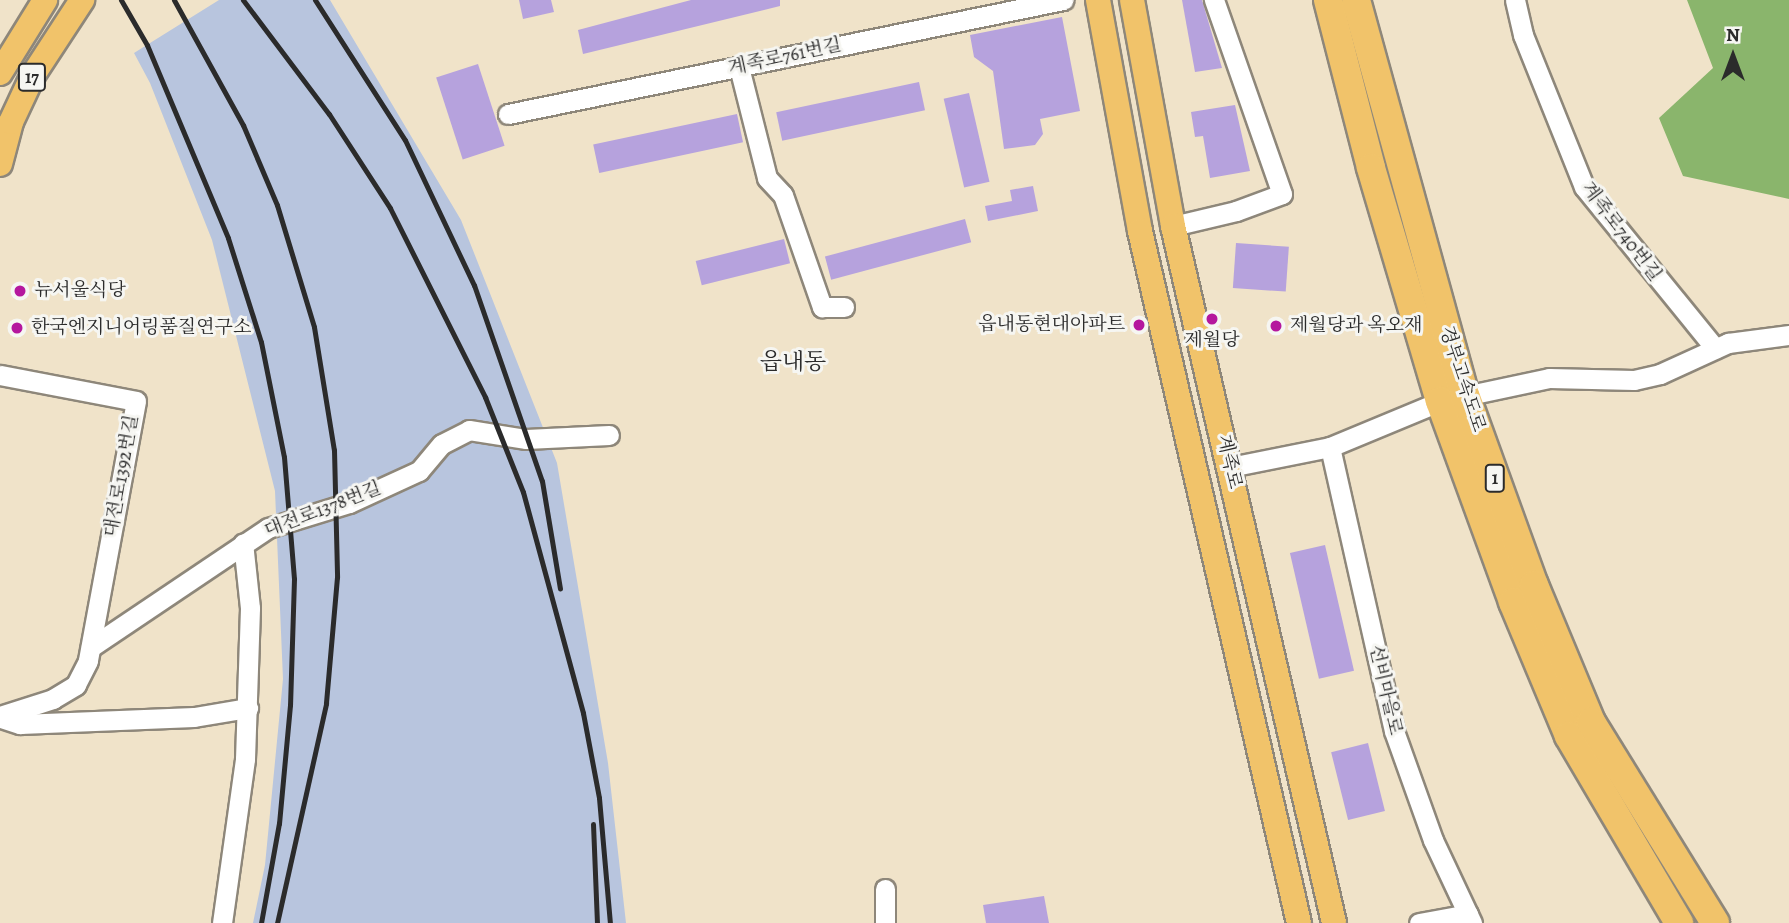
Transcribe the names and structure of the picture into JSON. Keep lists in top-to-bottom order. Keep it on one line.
{"streets":{"highway":["경부고속도로","1"],"main road":["17","계족로"],"street":["계족로761번길","계족로740번길","대전로1392번길","대전로1378번길","선비마을로"]},"crossings":[["대전로1392번길","대전로1378번길"]],"districts":["읍내동"],"places":["뉴서울식당","제월당","읍내동현대아파트","제월당과 옥오재","한국엔지니어링품질연구소"],"north":"top"}
